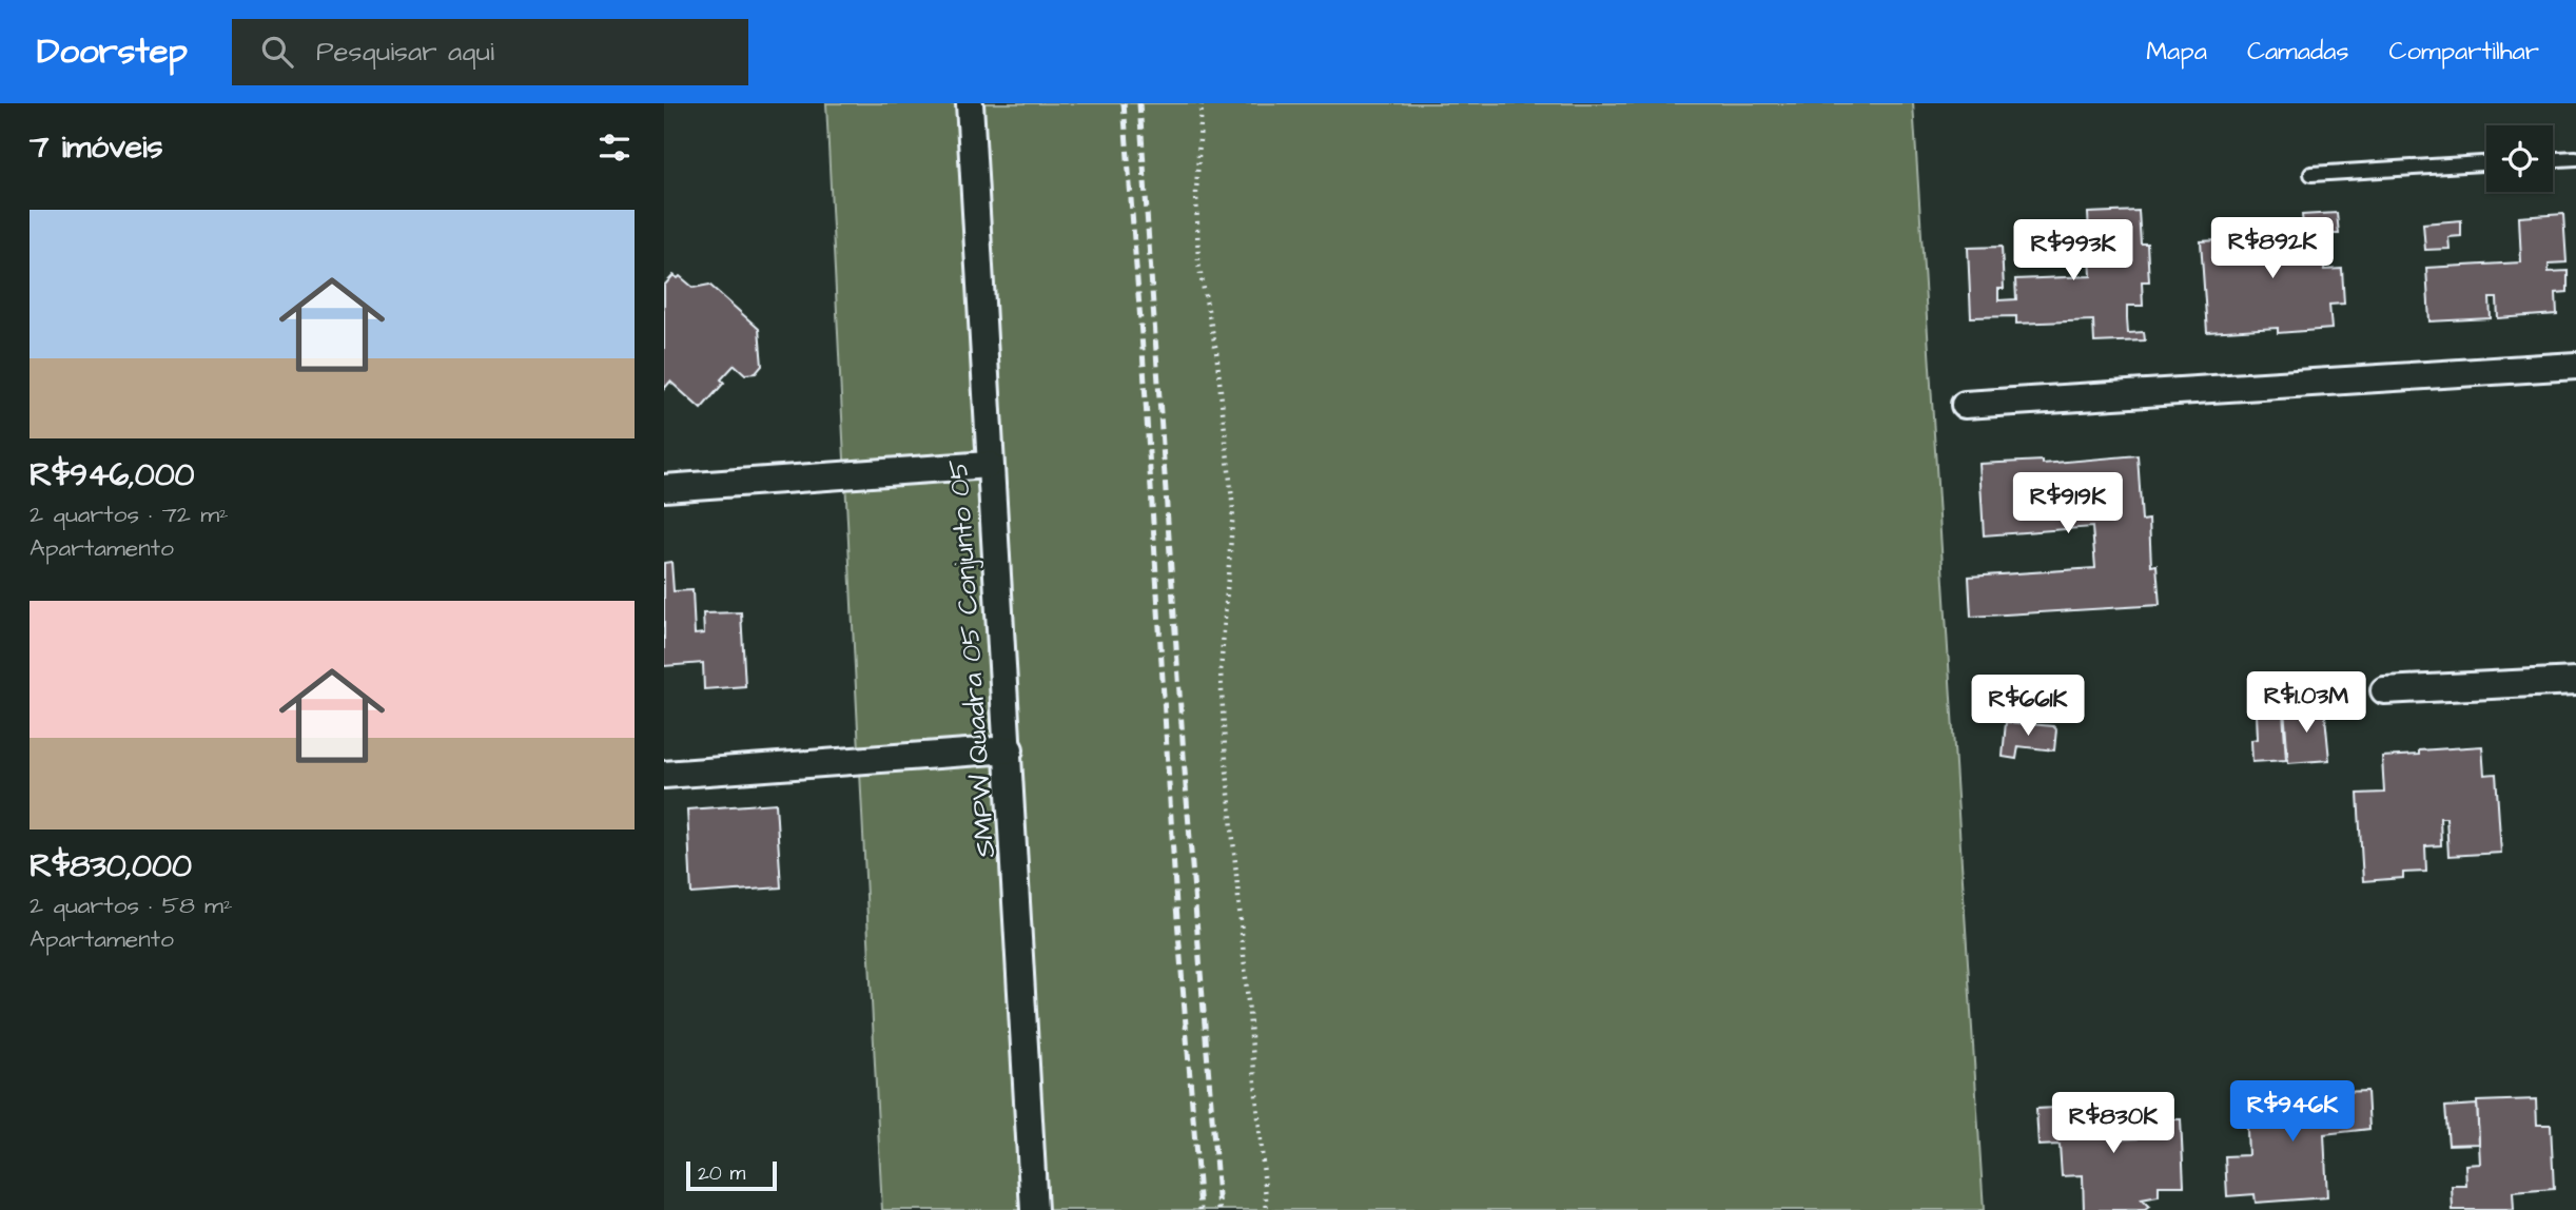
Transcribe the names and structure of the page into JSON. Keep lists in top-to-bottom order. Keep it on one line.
{"streets":{"street":["SMPW Quadra 05 Conjunto 05"]},"scale_bar":"20 m","page":{"header":"Doorstep","search":"Pesquisar aqui","nav":["Mapa","Camadas","Compartilhar"],"heading":"7 imóveis","list":[{"name":"R$946,000","note":"2 quartos · 72 m² · Apartamento"},{"name":"R$830,000","note":"2 quartos · 58 m² · Apartamento"}],"price":["R$892K","R$993K","R$919K","R$1.03M","R$661K","R$946K","R$830K"],"scale":"20 m"}}
